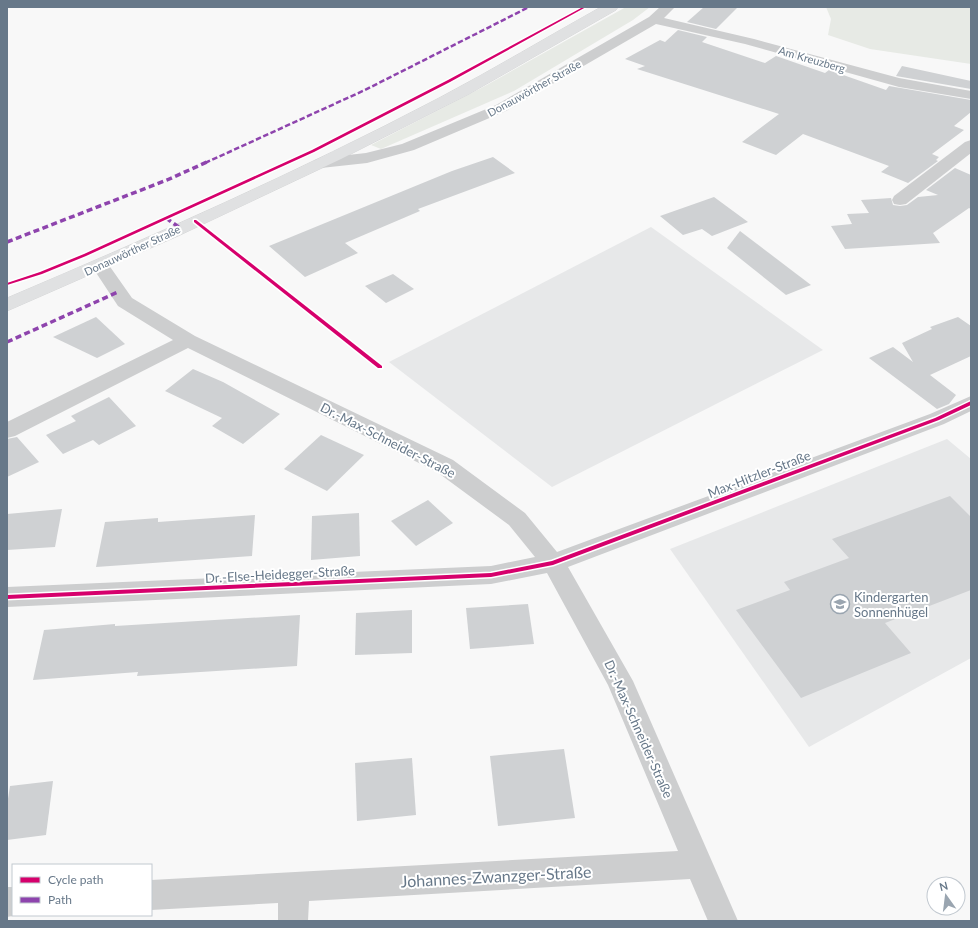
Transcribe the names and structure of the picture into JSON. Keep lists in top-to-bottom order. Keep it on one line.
{"streets":{"main road":["Donauwörther Straße"],"street":["Am Kreuzberg","Dr.-Max-Schneider-Straße","Max-Hitzler-Straße","Dr.-Else-Heidegger-Straße","Johannes-Zwanzger-Straße"]},"crossings":[["Am Kreuzberg","Donauwörther Straße"],["Donauwörther Straße","Dr.-Max-Schneider-Straße"],["Dr.-Max-Schneider-Straße","Max-Hitzler-Straße"],["Dr.-Max-Schneider-Straße","Dr.-Else-Heidegger-Straße"],["Dr.-Max-Schneider-Straße","Johannes-Zwanzger-Straße"],["Max-Hitzler-Straße","Dr.-Else-Heidegger-Straße"]],"places":{"school or university":["Kindergarten Sonnenhügel"]},"legend":["Cycle path","Path"],"north":"top"}
